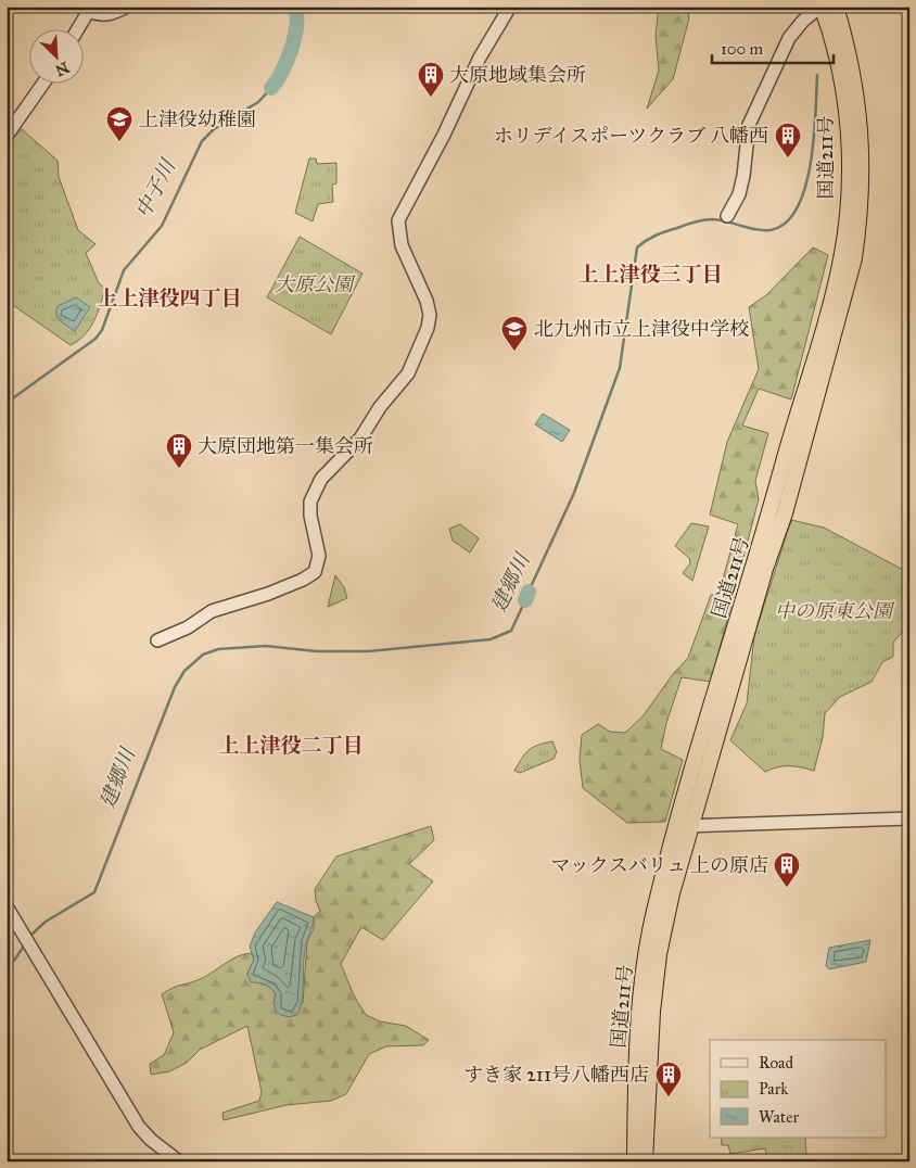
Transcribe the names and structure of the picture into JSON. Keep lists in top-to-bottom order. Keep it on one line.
{"streets":{"highway":["国道211号"]},"districts":["上上津役三丁目","上上津役四丁目","上上津役二丁目"],"water":["中子川","建郷川"],"parks":["大原公園","中の原東公園"],"places":{"building":["大原地域集会所","ホリデイスポーツクラブ 八幡西","大原団地第一集会所","マックスバリュ 上の原店","すき家 211号八幡西店"],"school or university":["上津役幼稚園","北九州市立上津役中学校"]},"legend":["Road","Park","Water"],"scale_bar":"100 m","north":"bottom right"}
